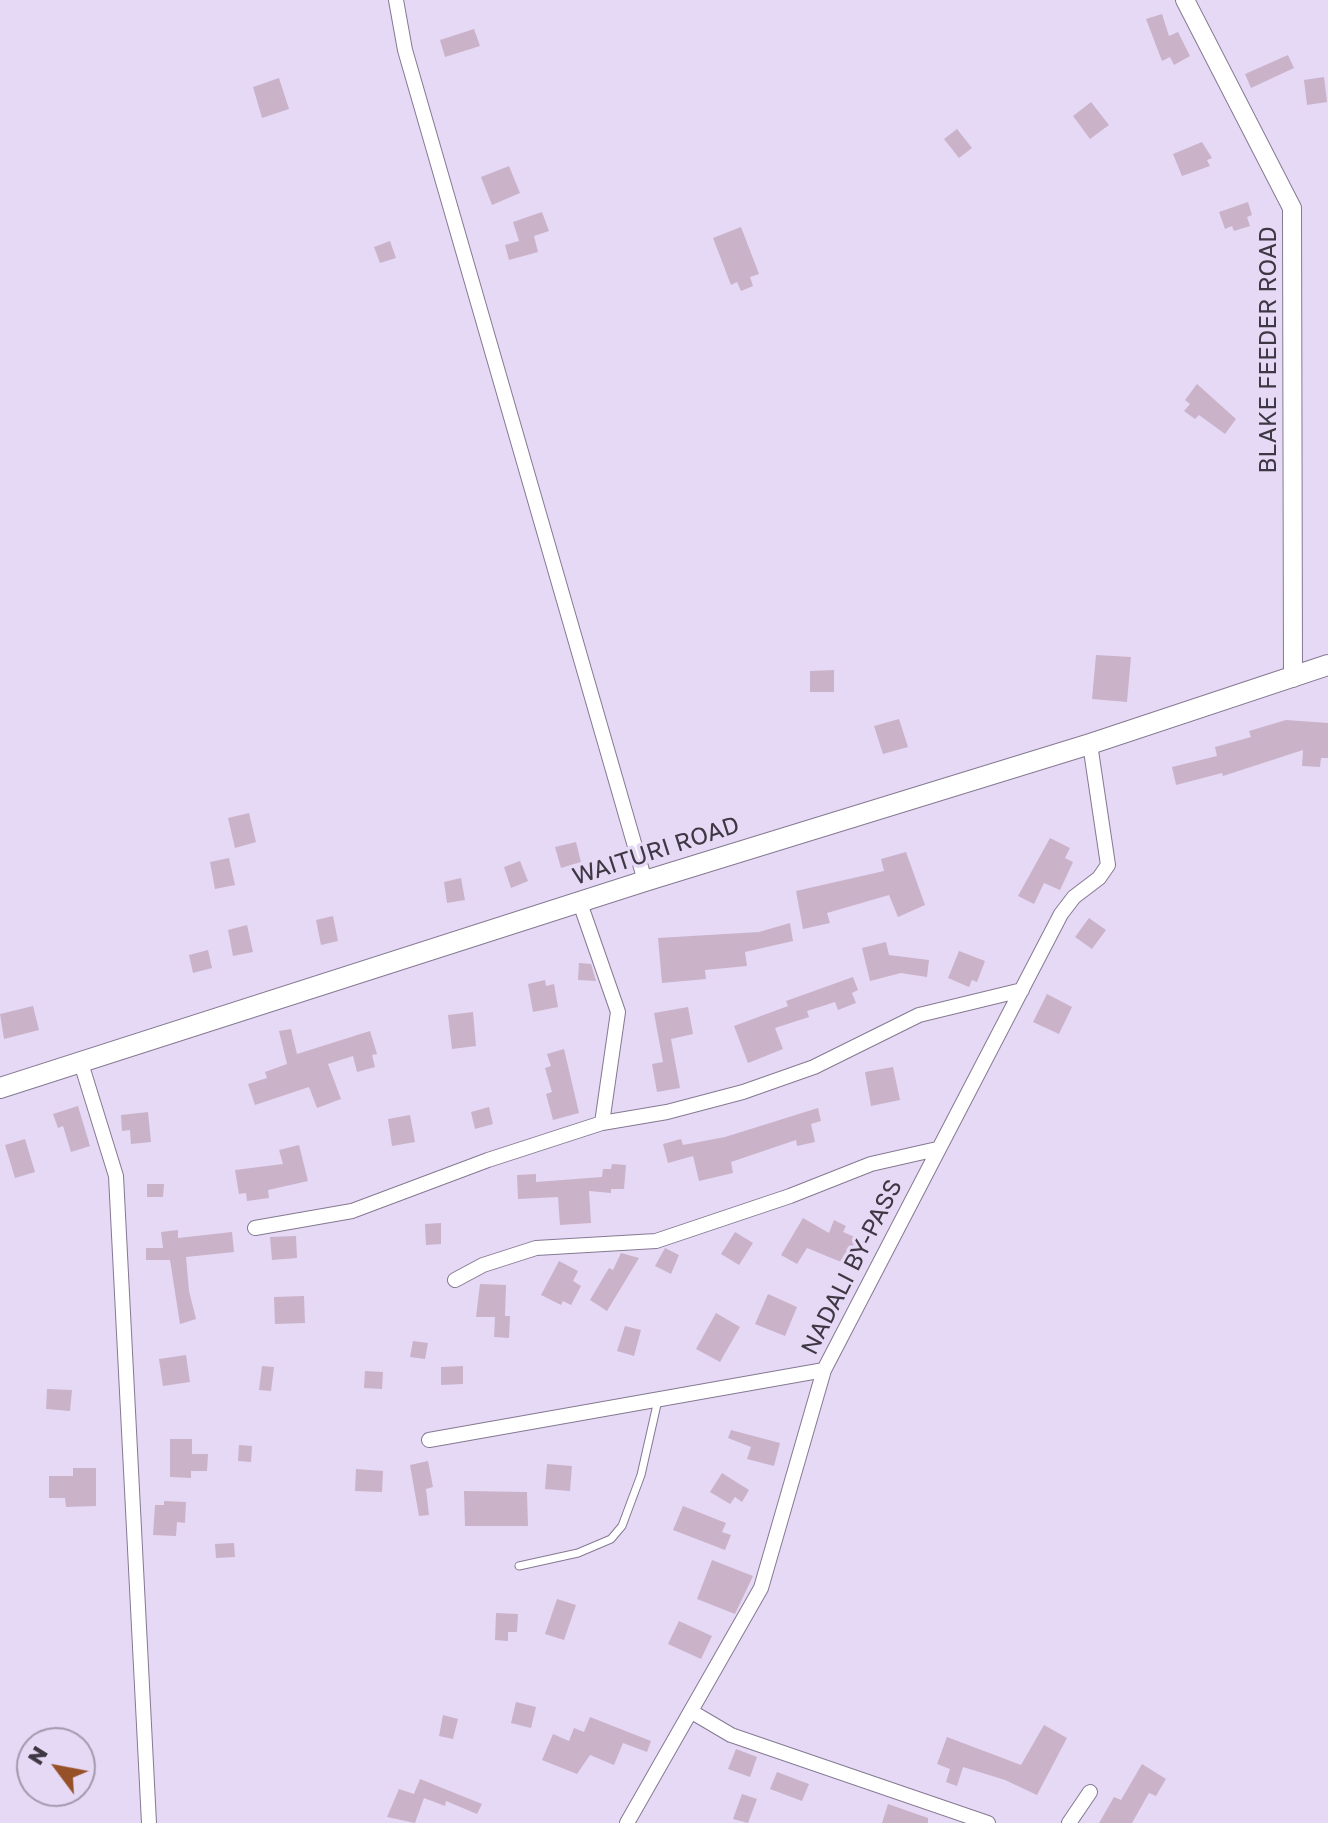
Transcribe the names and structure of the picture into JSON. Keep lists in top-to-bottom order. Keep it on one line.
{"streets":{"main road":["WAITURI ROAD"],"street":["BLAKE FEEDER ROAD","NADALI BY-PASS"]},"crossings":[["BLAKE FEEDER ROAD","WAITURI ROAD"],["WAITURI ROAD","NADALI BY-PASS"]],"north":"top left"}
